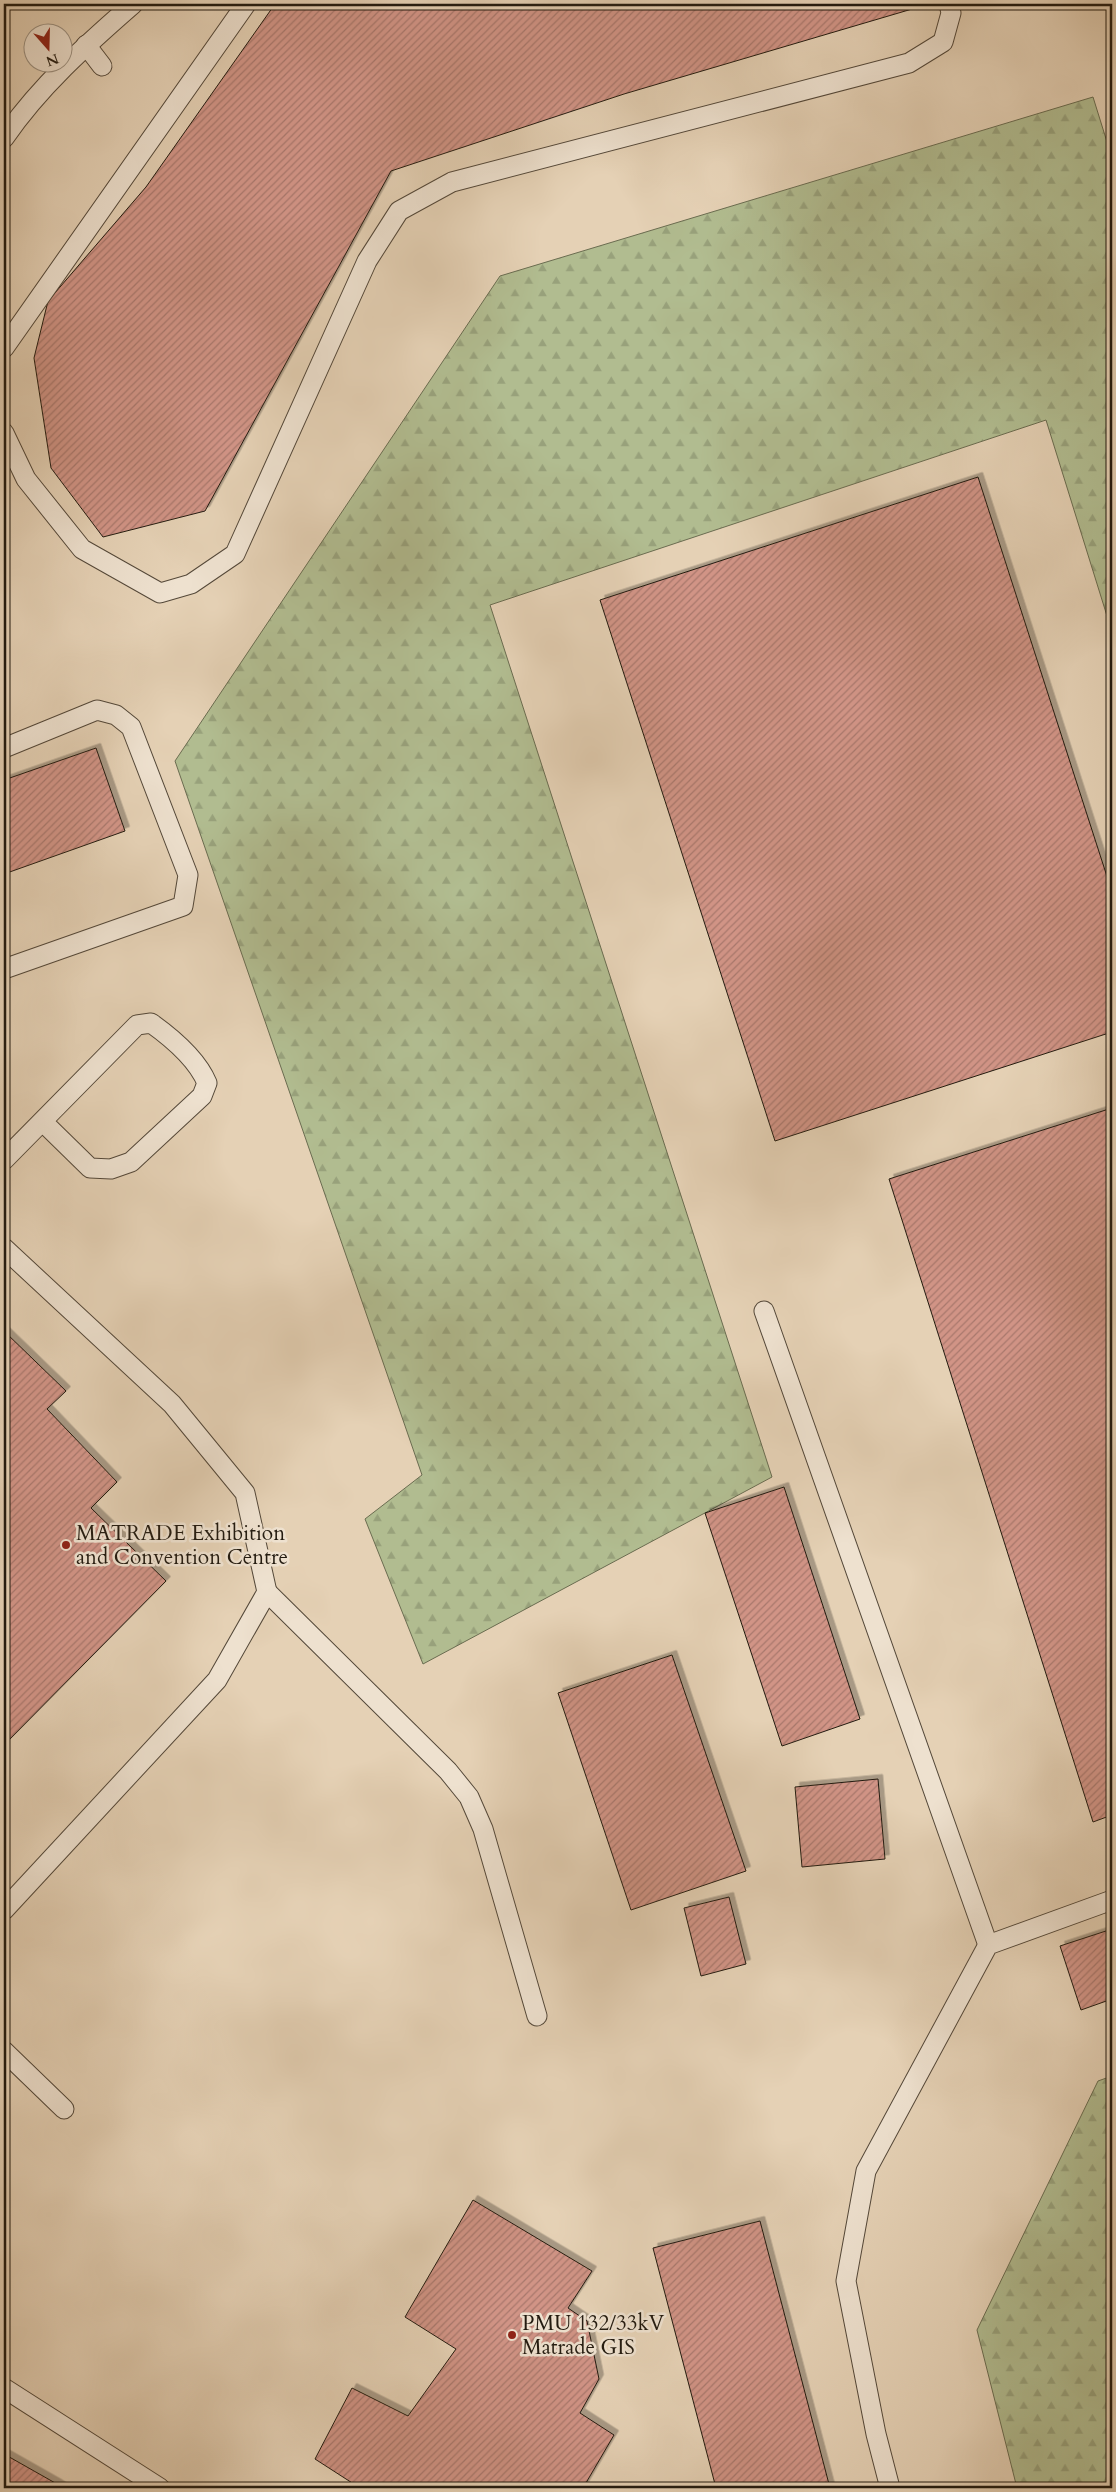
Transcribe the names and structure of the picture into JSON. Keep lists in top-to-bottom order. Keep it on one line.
{"places":["MATRADE Exhibition and Convention Centre","PMU 132/33kV Matrade GIS"],"north":"bottom"}
